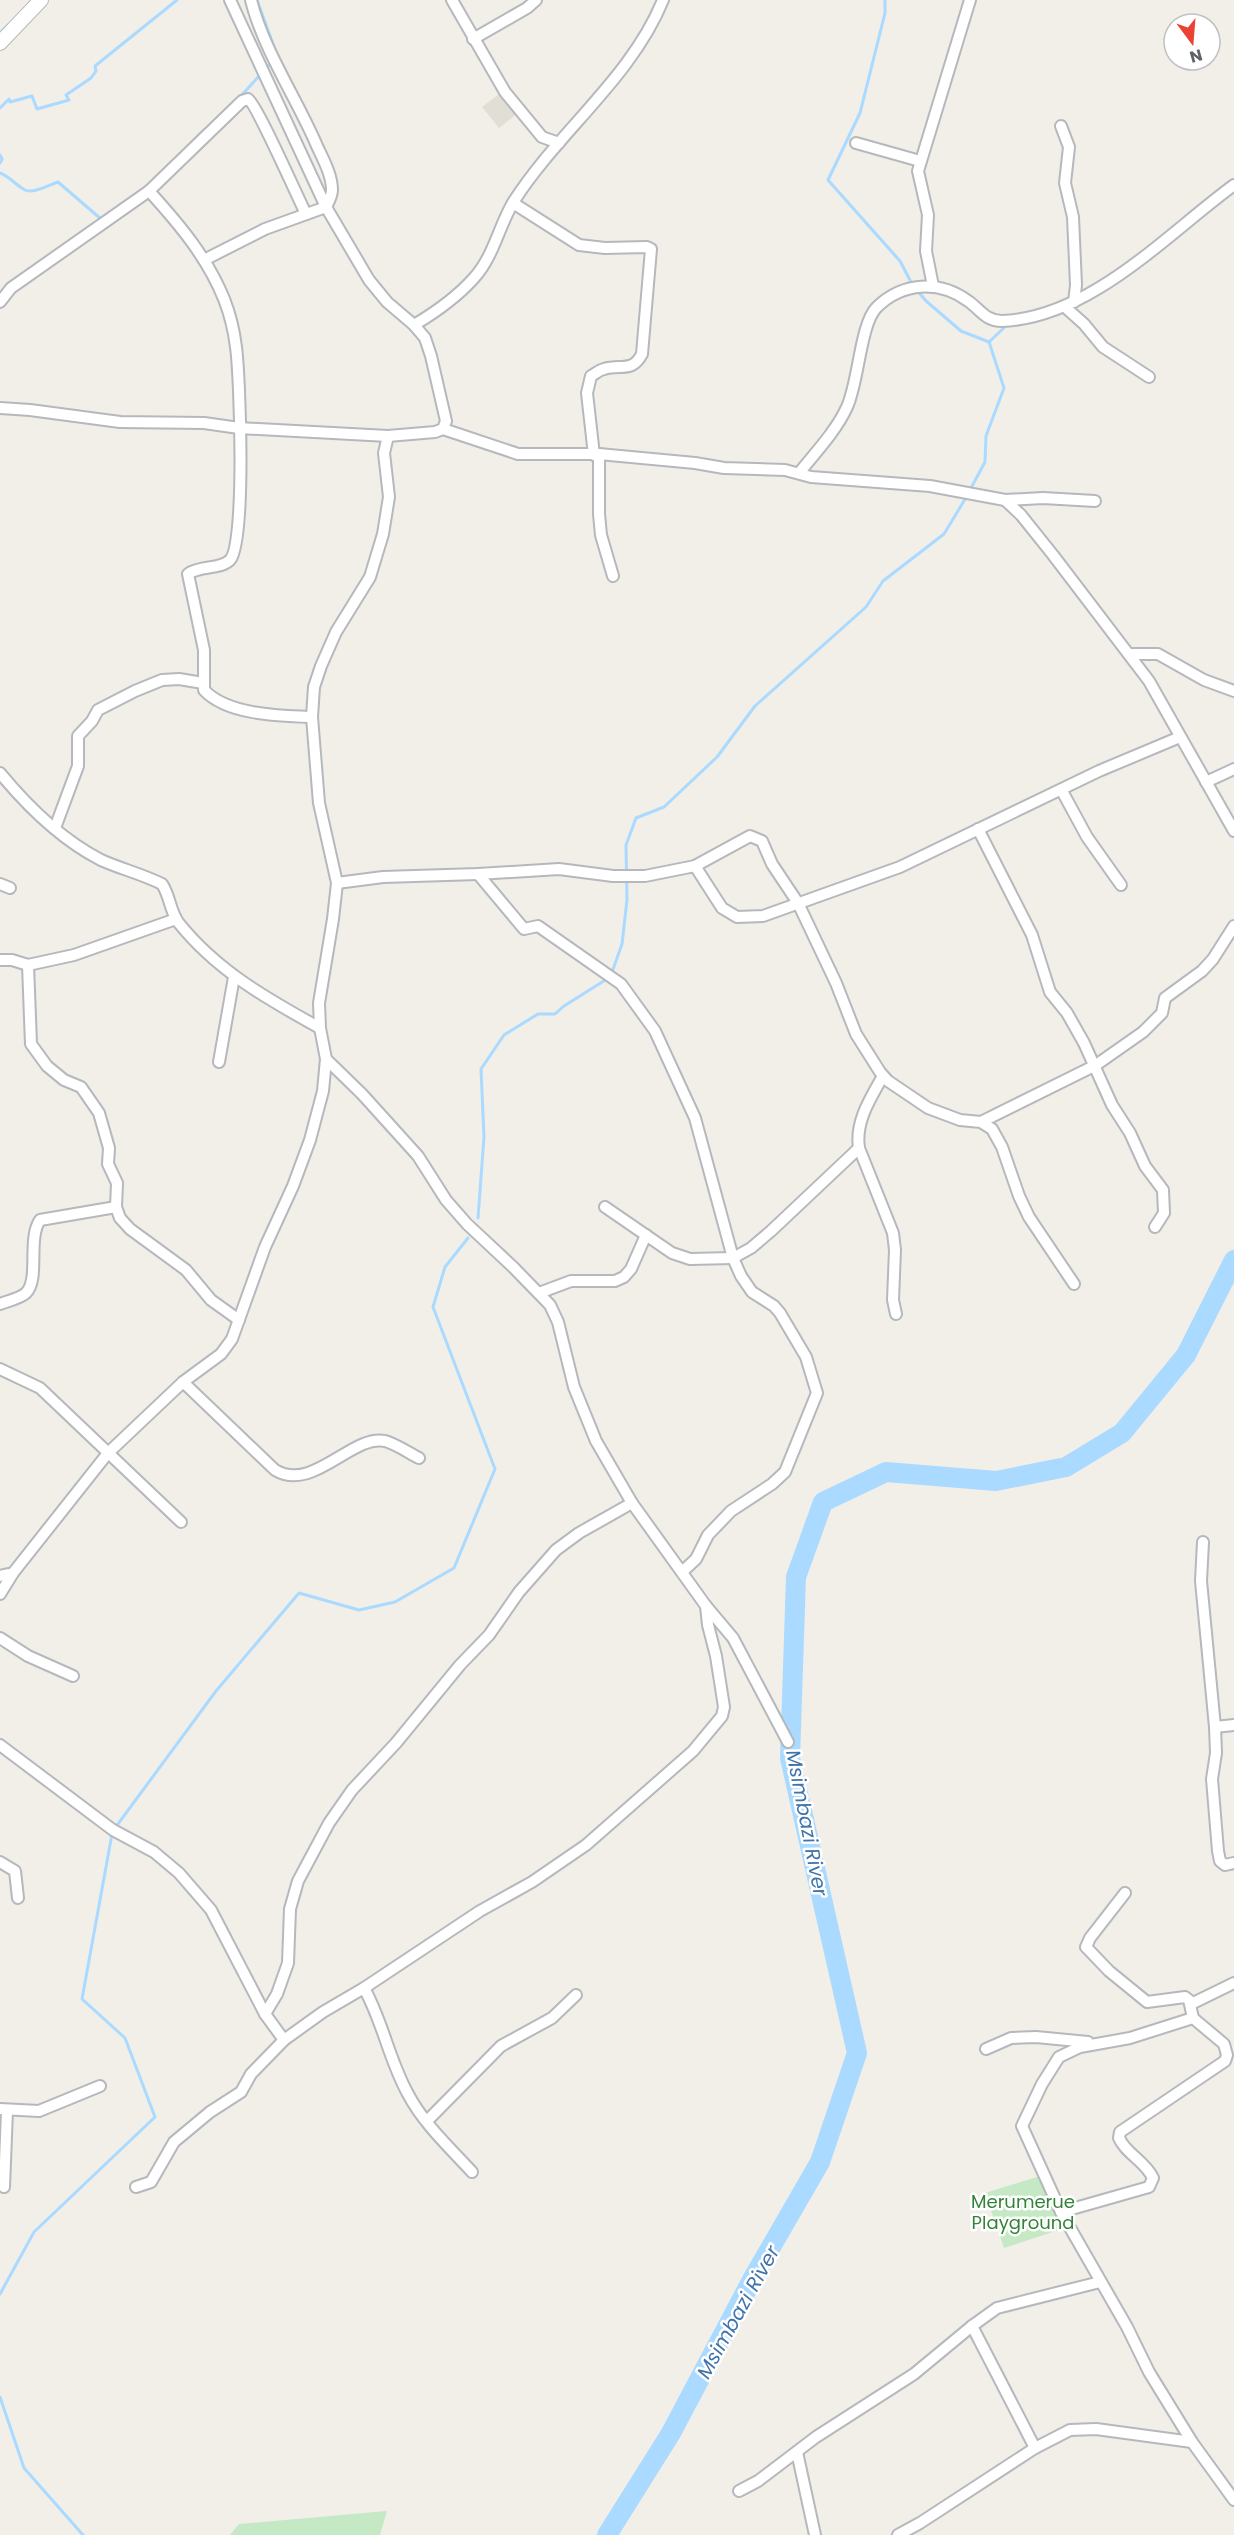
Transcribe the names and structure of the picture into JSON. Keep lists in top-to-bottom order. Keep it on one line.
{"water":["Msimbazi River"],"parks":["Merumerue Playground"],"north":"bottom"}
